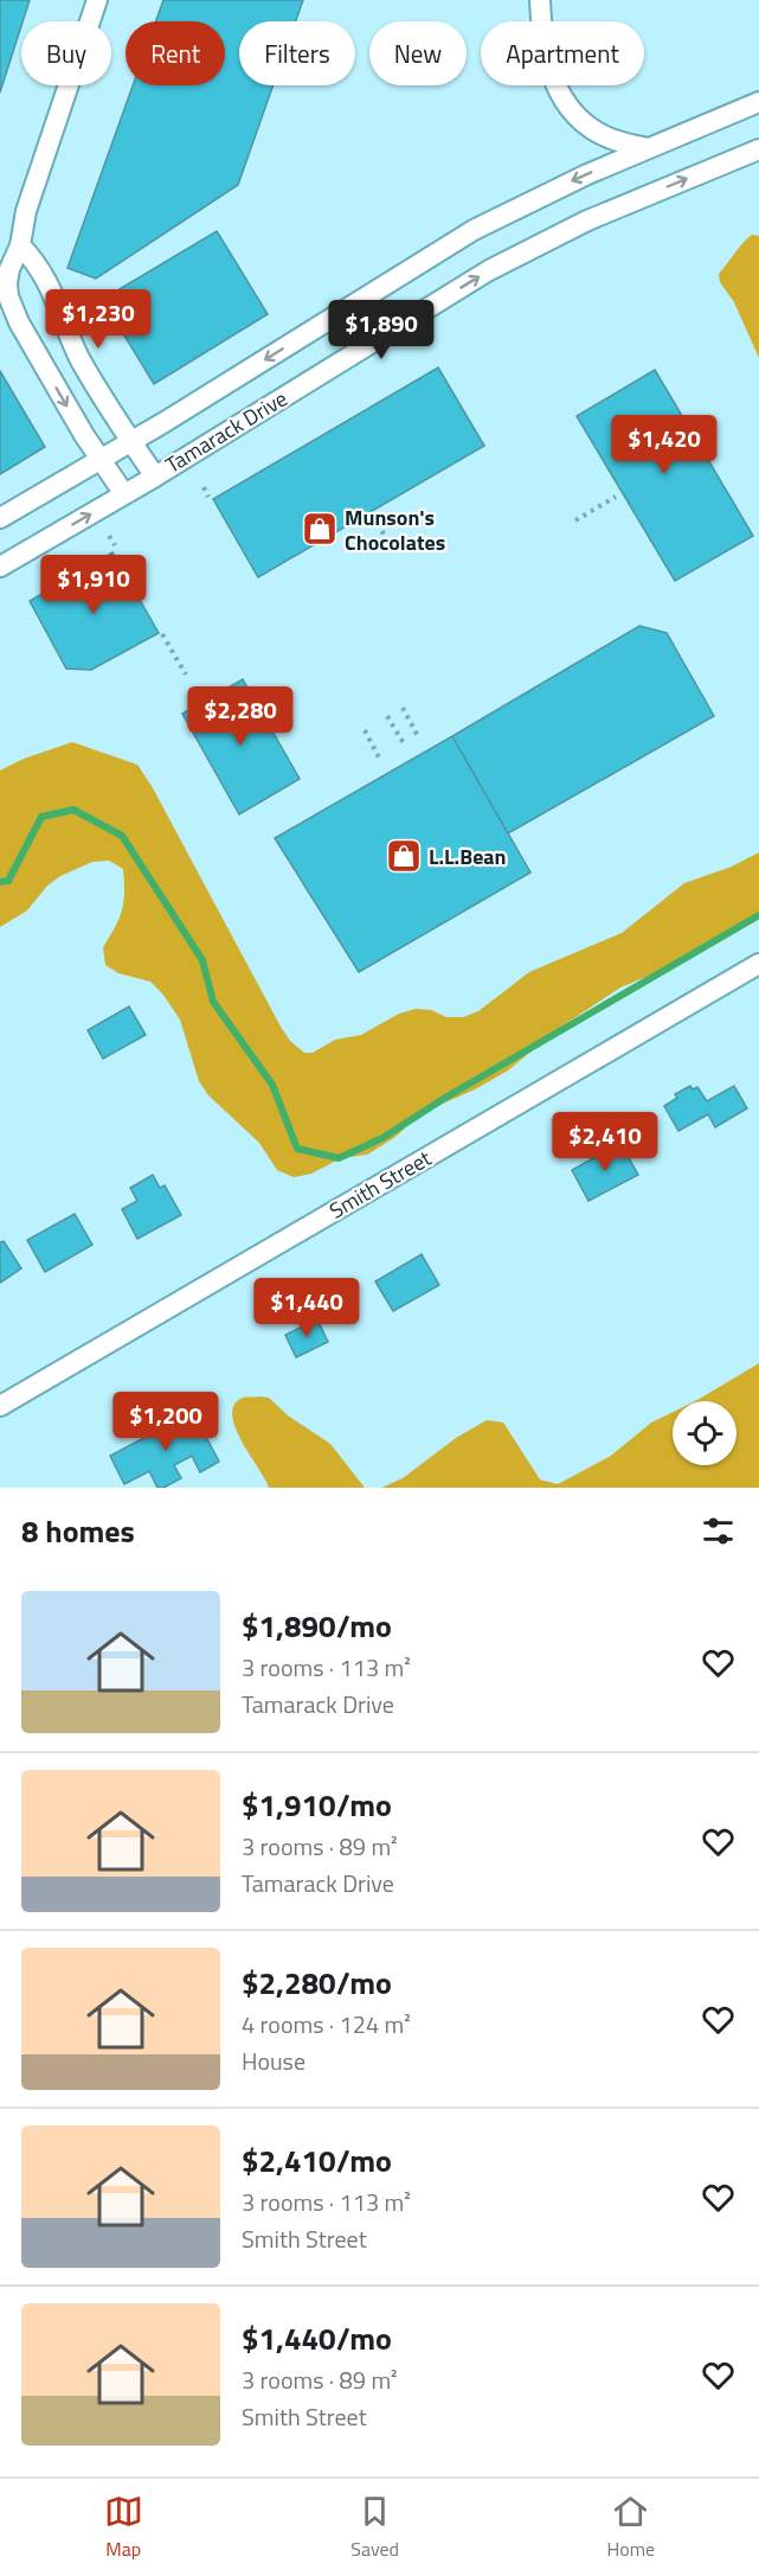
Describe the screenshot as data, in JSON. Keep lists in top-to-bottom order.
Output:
{
  "streets": {
    "street": ["Tamarack Drive", "Smith Street"]
  },
  "places": {
    "shop": ["Munson's Chocolates", "L.L.Bean"]
  },
  "page": {
    "chip": [
      "Buy",
      "Rent",
      "Filters",
      "New",
      "Apartment"
    ],
    "price": [
      "$1,230",
      "$1,890",
      "$1,420",
      "$1,910",
      "$2,280",
      "$2,410",
      "$1,440",
      "$1,200"
    ],
    "heading": "8 homes",
    "list": [
      {
        "name": "$1,890/mo",
        "note": "3 rooms · 113 m² · Tamarack Drive"
      },
      {
        "name": "$1,910/mo",
        "note": "3 rooms · 89 m² · Tamarack Drive"
      },
      {
        "name": "$2,280/mo",
        "note": "4 rooms · 124 m² · House"
      },
      {
        "name": "$2,410/mo",
        "note": "3 rooms · 113 m² · Smith Street"
      },
      {
        "name": "$1,440/mo",
        "note": "3 rooms · 89 m² · Smith Street"
      }
    ],
    "tabs": ["Map", "Saved", "Home"]
  }
}
